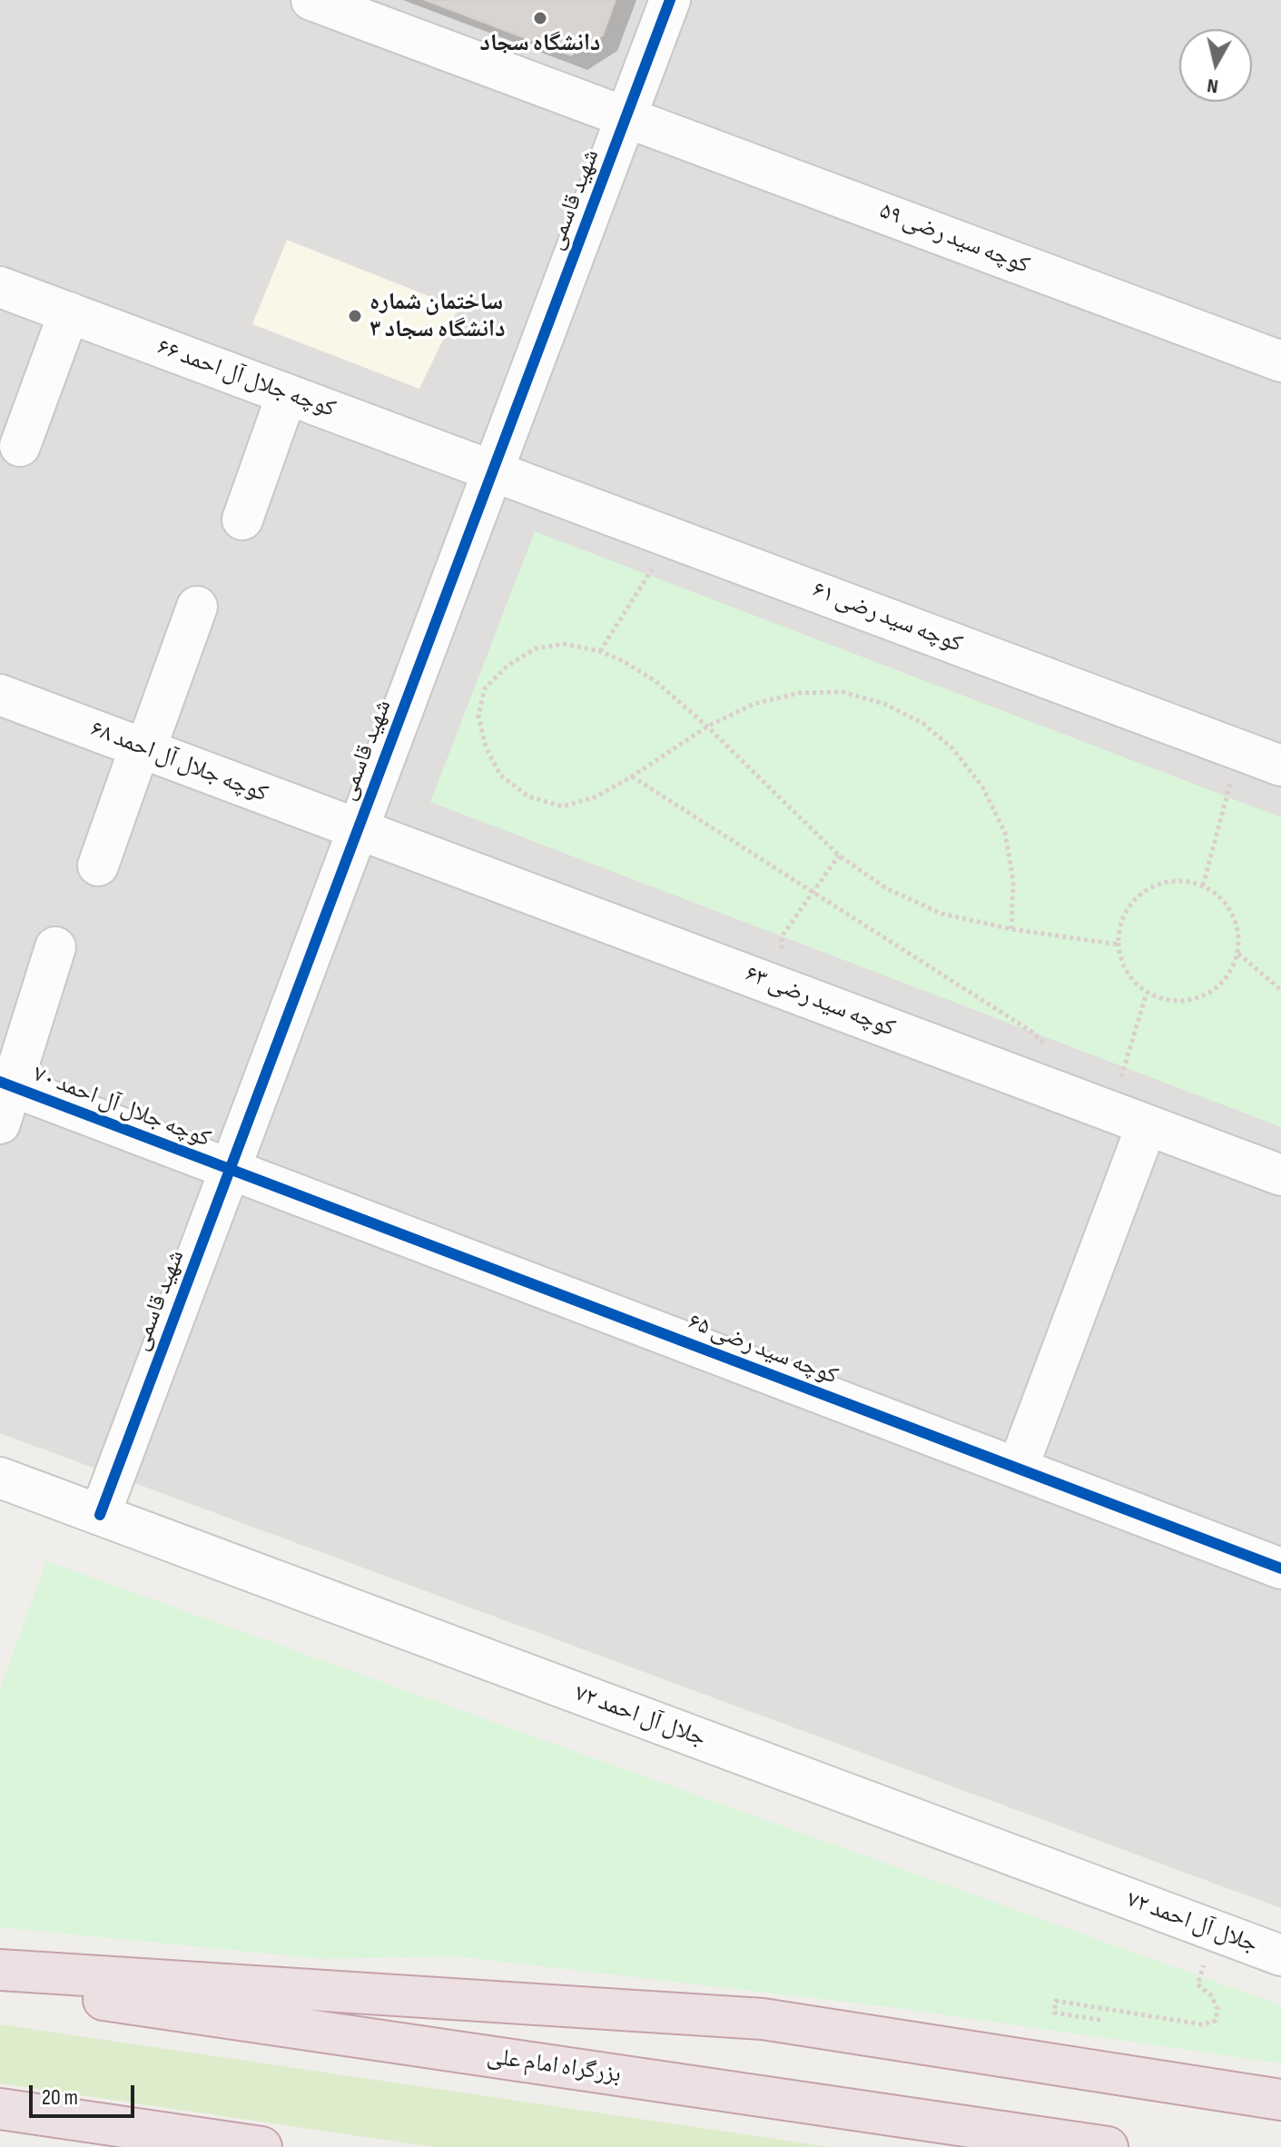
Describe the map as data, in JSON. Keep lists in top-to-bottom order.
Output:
{
  "streets": {
    "highway": ["بزرگراه امام علی"],
    "street": [
      "شهید قاسمی",
      "کوچه سید رضی ۵۹",
      "کوچه جلال آل احمد ۶۶",
      "کوچه سید رضی ۶۱",
      "کوچه جلال آل احمد ۶۸",
      "کوچه سید رضی ۶۳",
      "کوچه جلال آل احمد ۷۰",
      "کوچه سید رضی ۶۵",
      "جلال آل احمد ۷۲"
    ]
  },
  "crossings": [
    ["شهید قاسمی", "کوچه سید رضی ۵۹"],
    ["شهید قاسمی", "کوچه جلال آل احمد ۶۶"],
    ["شهید قاسمی", "کوچه سید رضی ۶۱"],
    ["شهید قاسمی", "کوچه جلال آل احمد ۶۸"],
    ["شهید قاسمی", "کوچه سید رضی ۶۳"],
    ["شهید قاسمی", "کوچه جلال آل احمد ۷۰"],
    ["شهید قاسمی", "کوچه سید رضی ۶۵"],
    ["شهید قاسمی", "جلال آل احمد ۷۲"],
    ["کوچه جلال آل احمد ۶۶", "کوچه سید رضی ۶۱"],
    ["کوچه جلال آل احمد ۶۸", "کوچه سید رضی ۶۳"],
    ["کوچه جلال آل احمد ۷۰", "کوچه سید رضی ۶۵"]
  ],
  "places": ["دانشگاه سجاد", "ساختمان شماره ۳ دانشگاه سجاد"],
  "scale_bar": "20 m",
  "north": "bottom"
}
